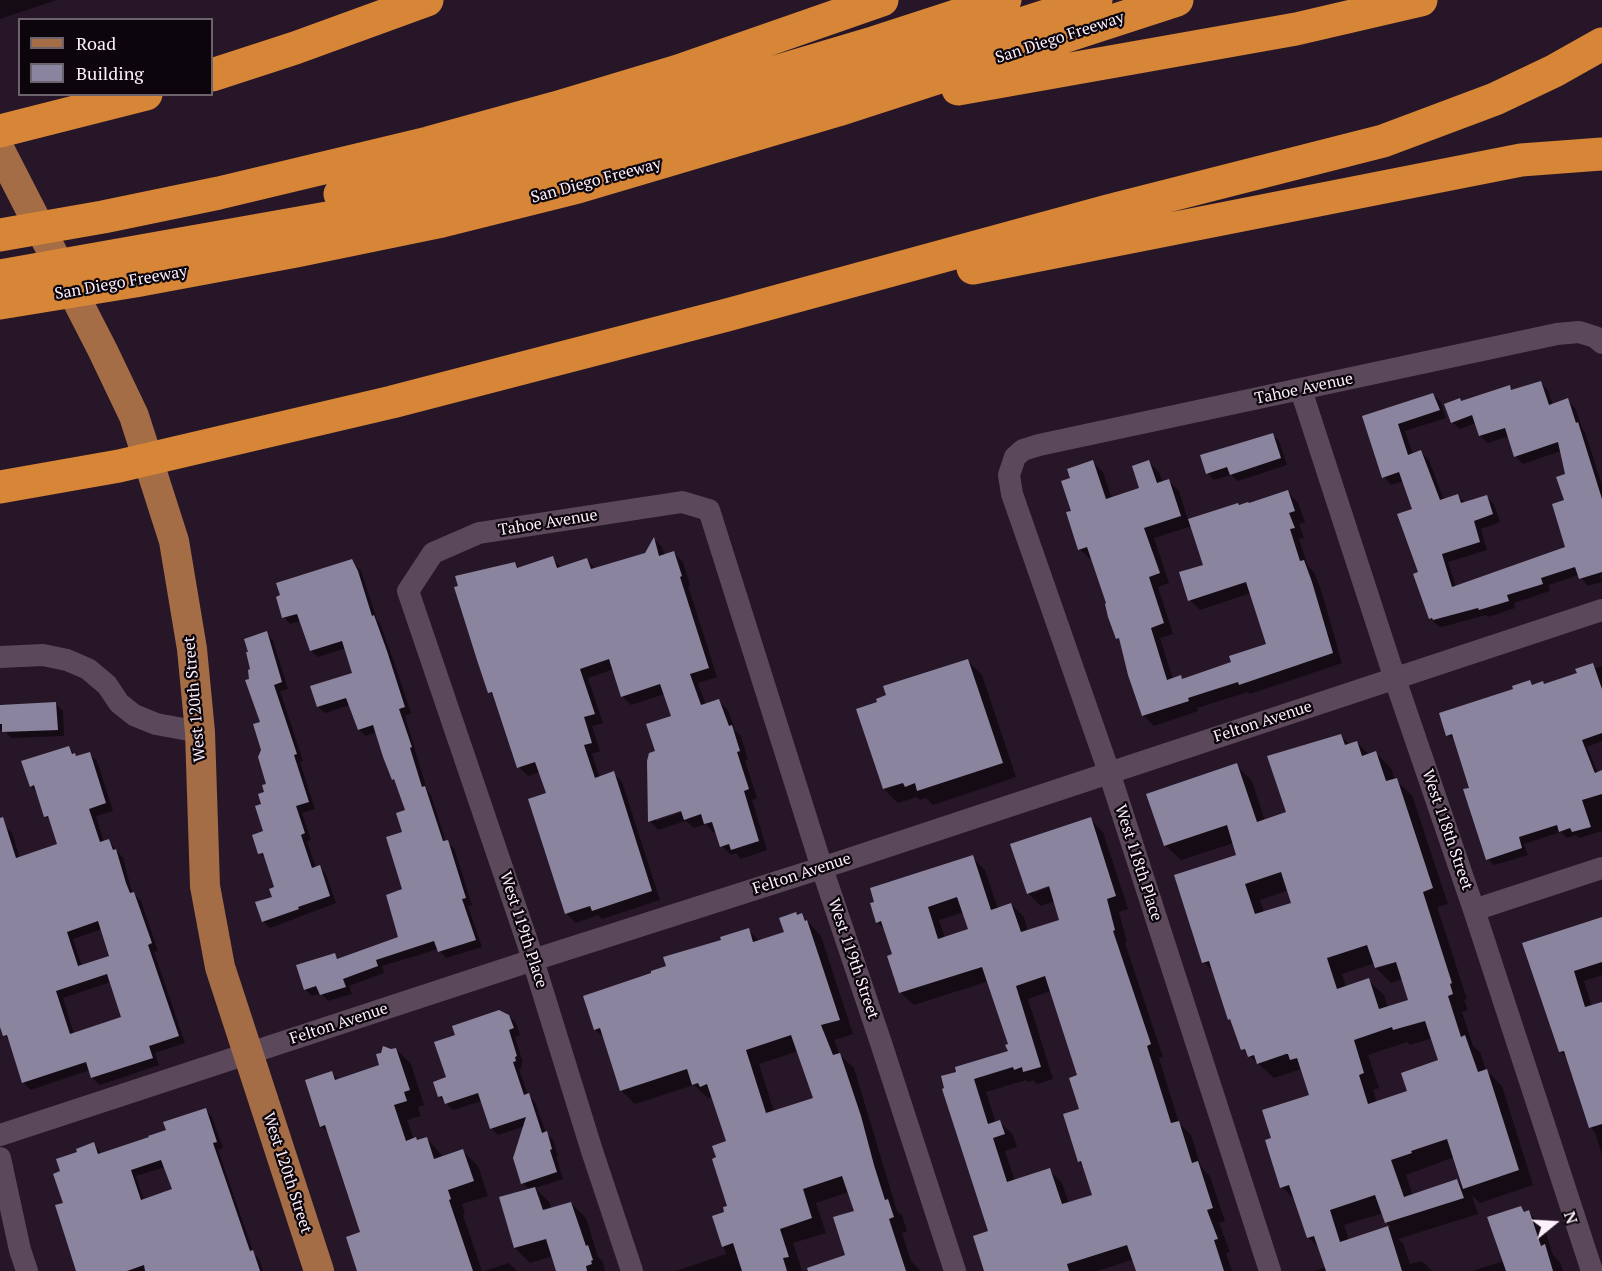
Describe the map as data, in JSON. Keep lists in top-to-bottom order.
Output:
{
  "streets": {
    "highway": ["San Diego Freeway"],
    "main road": ["West 120th Street"],
    "street": [
      "Tahoe Avenue",
      "Felton Avenue",
      "West 118th Street",
      "West 118th Place",
      "West 119th Place",
      "West 119th Street"
    ]
  },
  "crossings": [
    ["Tahoe Avenue", "West 118th Street"],
    ["Tahoe Avenue", "West 118th Place"],
    ["Tahoe Avenue", "West 119th Place"],
    ["Tahoe Avenue", "West 119th Street"],
    ["West 120th Street", "Felton Avenue"],
    ["Felton Avenue", "West 118th Street"],
    ["Felton Avenue", "West 118th Place"],
    ["Felton Avenue", "West 119th Place"],
    ["Felton Avenue", "West 119th Street"]
  ],
  "legend": ["Road", "Building"],
  "north": "right"
}
